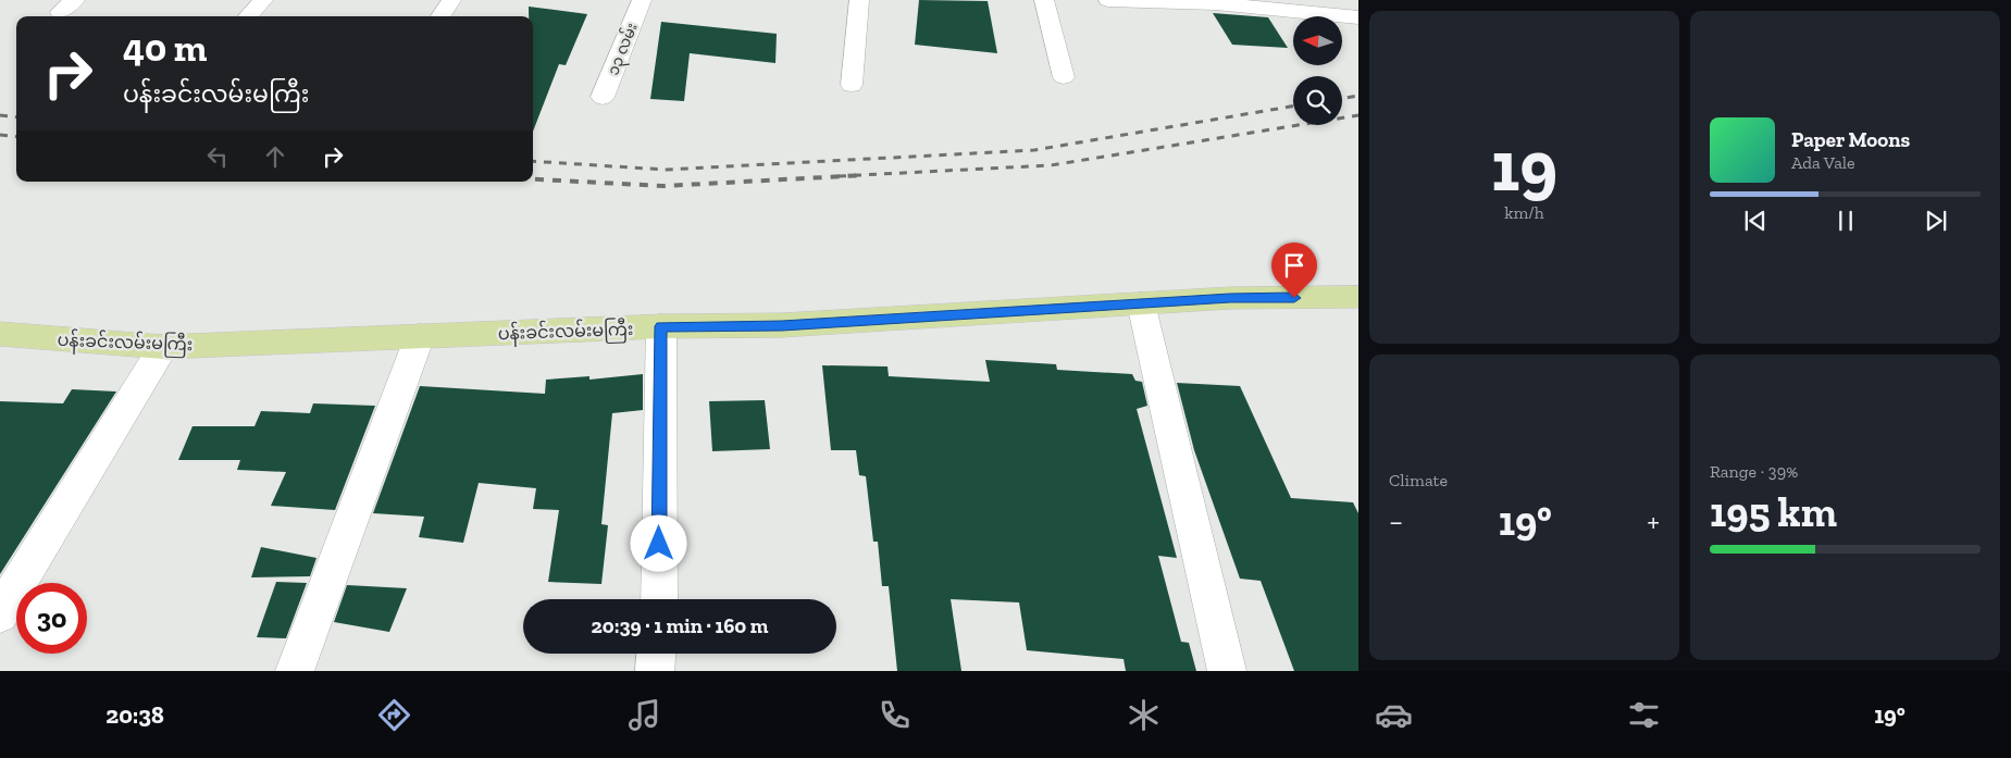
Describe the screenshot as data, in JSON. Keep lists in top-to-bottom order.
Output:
{
  "streets": {
    "main road": ["ပန်းခင်းလမ်းမကြီး"],
    "street": ["၁၃ လမ်း"]
  },
  "north": "left",
  "page": {
    "tile": [
      ["19", "km/h"],
      "Climate",
      ["Range · 39%", "195 km"]
    ],
    "turn": ["40 m", "ပန်းခင်းလမ်းမကြီး"],
    "song": ["Paper Moons", "Ada Vale"],
    "heat": ["−", "19°", "+"],
    "limit": "30",
    "trip": "20:39 · 1 min · 160 m",
    "tabs": ["20:38", "19°"]
  }
}
